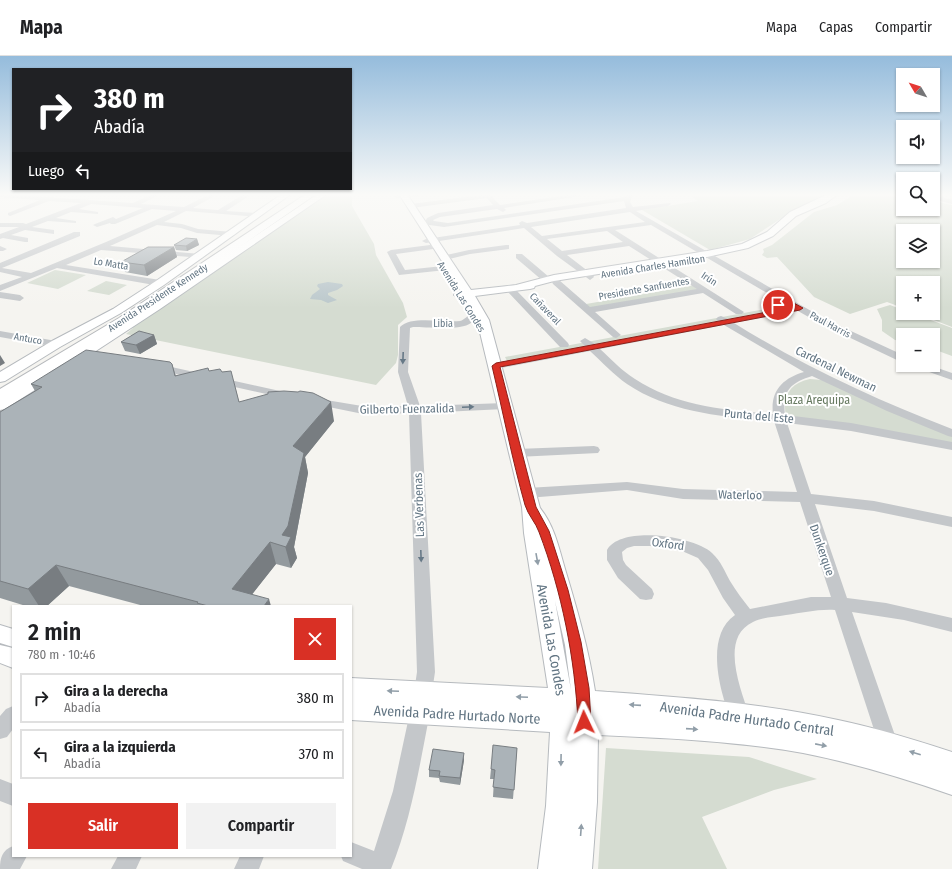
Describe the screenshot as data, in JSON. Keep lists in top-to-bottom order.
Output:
{
  "streets": {
    "highway": ["Avenida Presidente Kennedy"],
    "main road": [
      "Avenida Charles Hamilton",
      "Avenida Las Condes",
      "Avenida Padre Hurtado Norte",
      "Avenida Padre Hurtado Central"
    ],
    "street": [
      "Lo Matta",
      "Irún",
      "Presidente Sanfuentes",
      "Cañaveral",
      "Libia",
      "Paul Harris",
      "Antuco",
      "Cardenal Newman",
      "Gilberto Fuenzalida",
      "Punta del Este",
      "Waterloo",
      "Las Verbenas",
      "Oxford",
      "Dunkerque"
    ]
  },
  "crossings": [
    ["Avenida Charles Hamilton", "Irún"],
    ["Avenida Charles Hamilton", "Avenida Las Condes"],
    ["Avenida Charles Hamilton", "Cañaveral"],
    ["Avenida Charles Hamilton", "Paul Harris"],
    ["Irún", "Presidente Sanfuentes"],
    ["Avenida Las Condes", "Libia"],
    ["Avenida Las Condes", "Gilberto Fuenzalida"],
    ["Avenida Las Condes", "Waterloo"],
    ["Avenida Las Condes", "Avenida Padre Hurtado Norte"],
    ["Avenida Las Condes", "Avenida Padre Hurtado Central"],
    ["Avenida Presidente Kennedy", "Antuco"],
    ["Libia", "Las Verbenas"],
    ["Cardenal Newman", "Dunkerque"],
    ["Gilberto Fuenzalida", "Las Verbenas"],
    ["Punta del Este", "Dunkerque"],
    ["Waterloo", "Dunkerque"],
    ["Las Verbenas", "Avenida Padre Hurtado Norte"],
    ["Dunkerque", "Avenida Padre Hurtado Central"],
    ["Avenida Padre Hurtado Norte", "Avenida Padre Hurtado Central"]
  ],
  "one_way": ["Las Verbenas"],
  "parks": ["Plaza Arequipa"],
  "north": "top left",
  "page": {
    "header": "Mapa",
    "nav": ["Mapa", "Capas", "Compartir"],
    "map_buttons": ["+", "−"],
    "turn": ["380 m", "Abadía"],
    "then": "Luego",
    "heading": ["2 min", "780 m · 10:46"],
    "list": [
      {
        "name": "Gira a la derecha",
        "note": "Abadía",
        "value": "380 m"
      },
      {
        "name": "Gira a la izquierda",
        "note": "Abadía",
        "value": "370 m"
      }
    ],
    "buttons": ["Salir", "Compartir"]
  }
}
